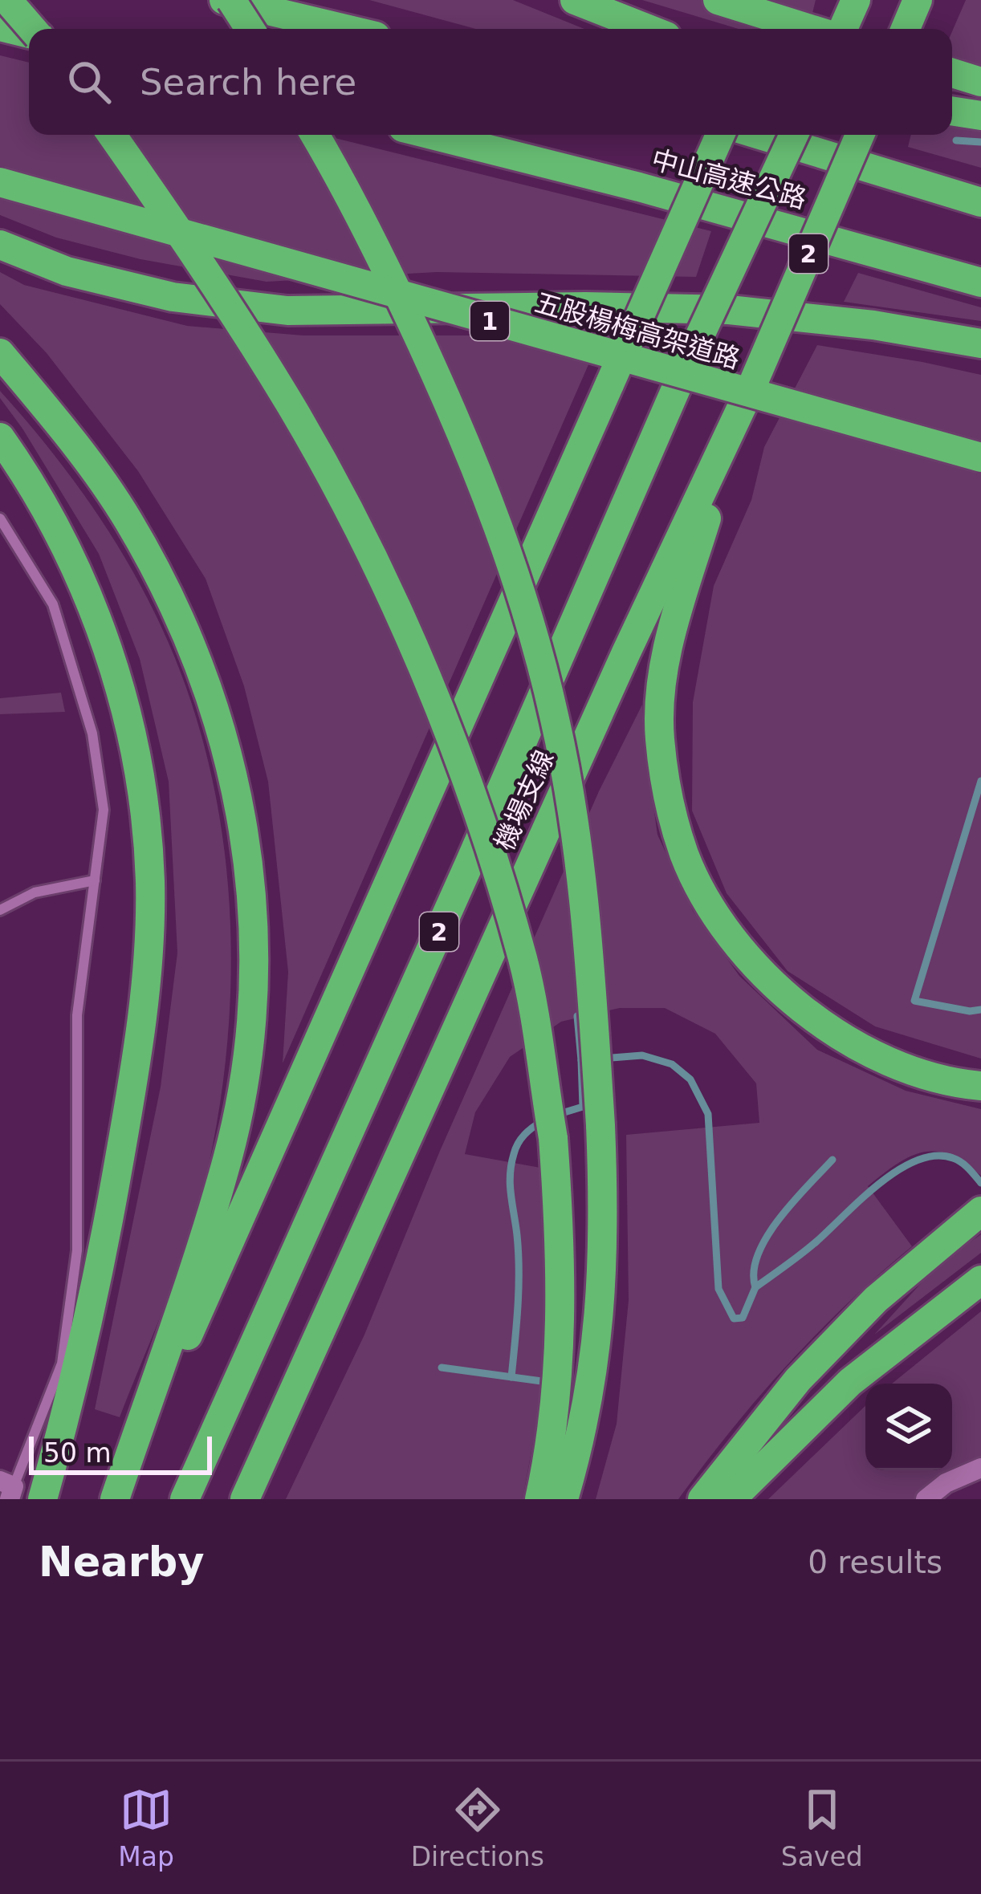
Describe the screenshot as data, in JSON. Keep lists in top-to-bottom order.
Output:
{
  "streets": {
    "highway": [
      "中山高速公路",
      "2",
      "1",
      "五股楊梅高架道路",
      "機場支線"
    ]
  },
  "scale_bar": "50 m",
  "page": {
    "search": "Search here",
    "scale": "50 m",
    "heading": ["Nearby", "0 results"],
    "nav": ["Map", "Directions", "Saved"]
  }
}
